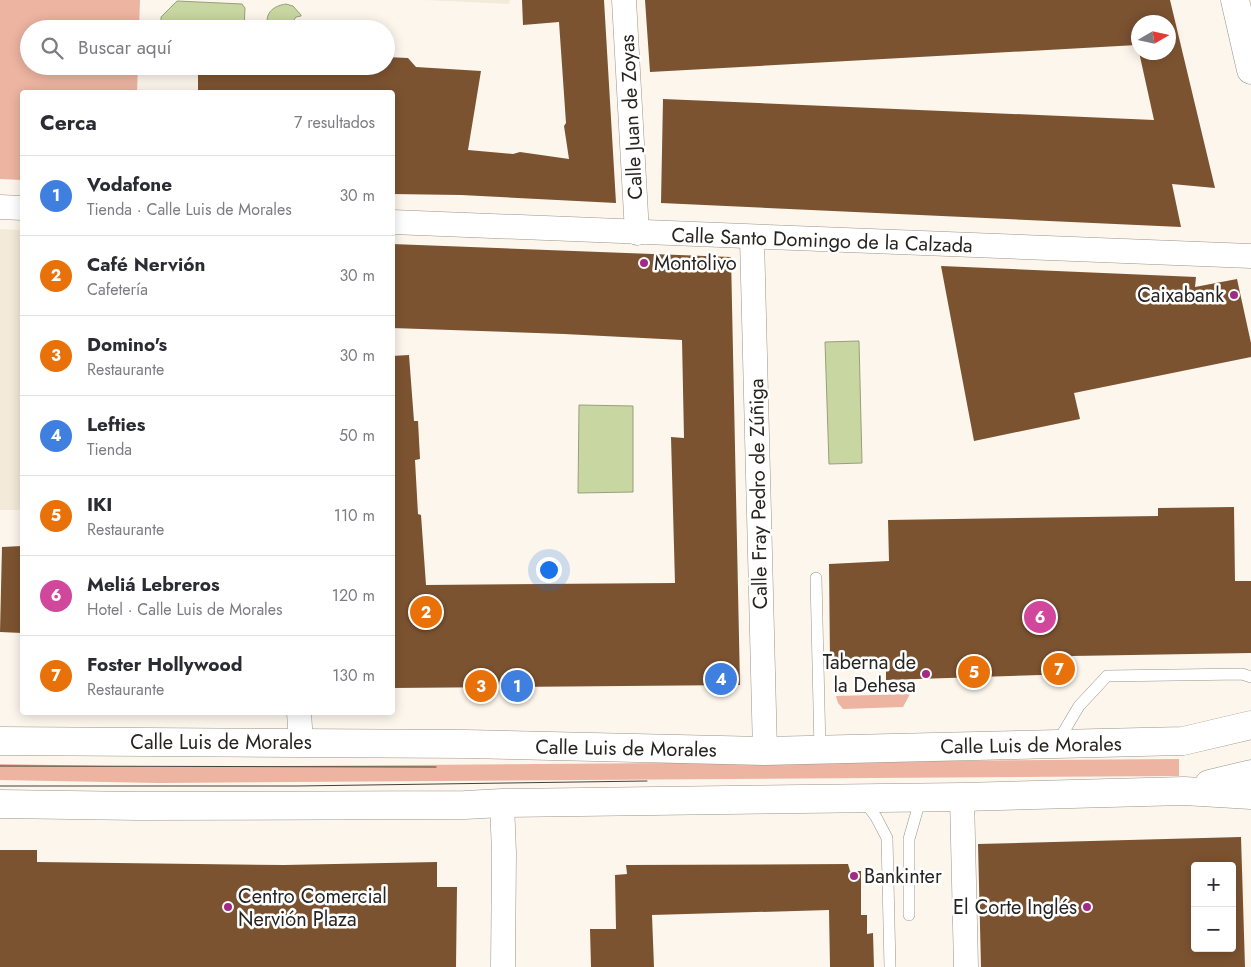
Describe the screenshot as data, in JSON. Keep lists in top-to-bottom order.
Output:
{
  "streets": {
    "main road": ["Calle Luis de Morales"],
    "street": ["Calle Juan de Zoyas", "Calle Santo Domingo de la Calzada", "Calle Fray Pedro de Zúñiga"]
  },
  "crossings": [
    ["Calle Juan de Zoyas", "Calle Santo Domingo de la Calzada"],
    ["Calle Santo Domingo de la Calzada", "Calle Fray Pedro de Zúñiga"],
    ["Calle Fray Pedro de Zúñiga", "Calle Luis de Morales"]
  ],
  "places": [
    "Montolivo",
    "Caixabank",
    "Taberna de la Dehesa",
    "Bankinter",
    "Centro Comercial Nervión Plaza",
    "El Corte Inglés"
  ],
  "north": "right",
  "page": {
    "search": "Buscar aquí",
    "heading": ["Cerca", "7 resultados"],
    "list": [
      {
        "mark": "1",
        "name": "Vodafone",
        "note": "Tienda · Calle Luis de Morales",
        "value": "30 m"
      },
      {
        "mark": "2",
        "name": "Café Nervión",
        "note": "Cafetería",
        "value": "30 m"
      },
      {
        "mark": "3",
        "name": "Domino's",
        "note": "Restaurante",
        "value": "30 m"
      },
      {
        "mark": "4",
        "name": "Lefties",
        "note": "Tienda",
        "value": "50 m"
      },
      {
        "mark": "5",
        "name": "IKI",
        "note": "Restaurante",
        "value": "110 m"
      },
      {
        "mark": "6",
        "name": "Meliá Lebreros",
        "note": "Hotel · Calle Luis de Morales",
        "value": "120 m"
      },
      {
        "mark": "7",
        "name": "Foster Hollywood",
        "note": "Restaurante",
        "value": "130 m"
      }
    ],
    "pins": [
      "2",
      "6",
      "7",
      "5",
      "4",
      "1",
      "3"
    ],
    "map_buttons": ["+", "−"]
  }
}
